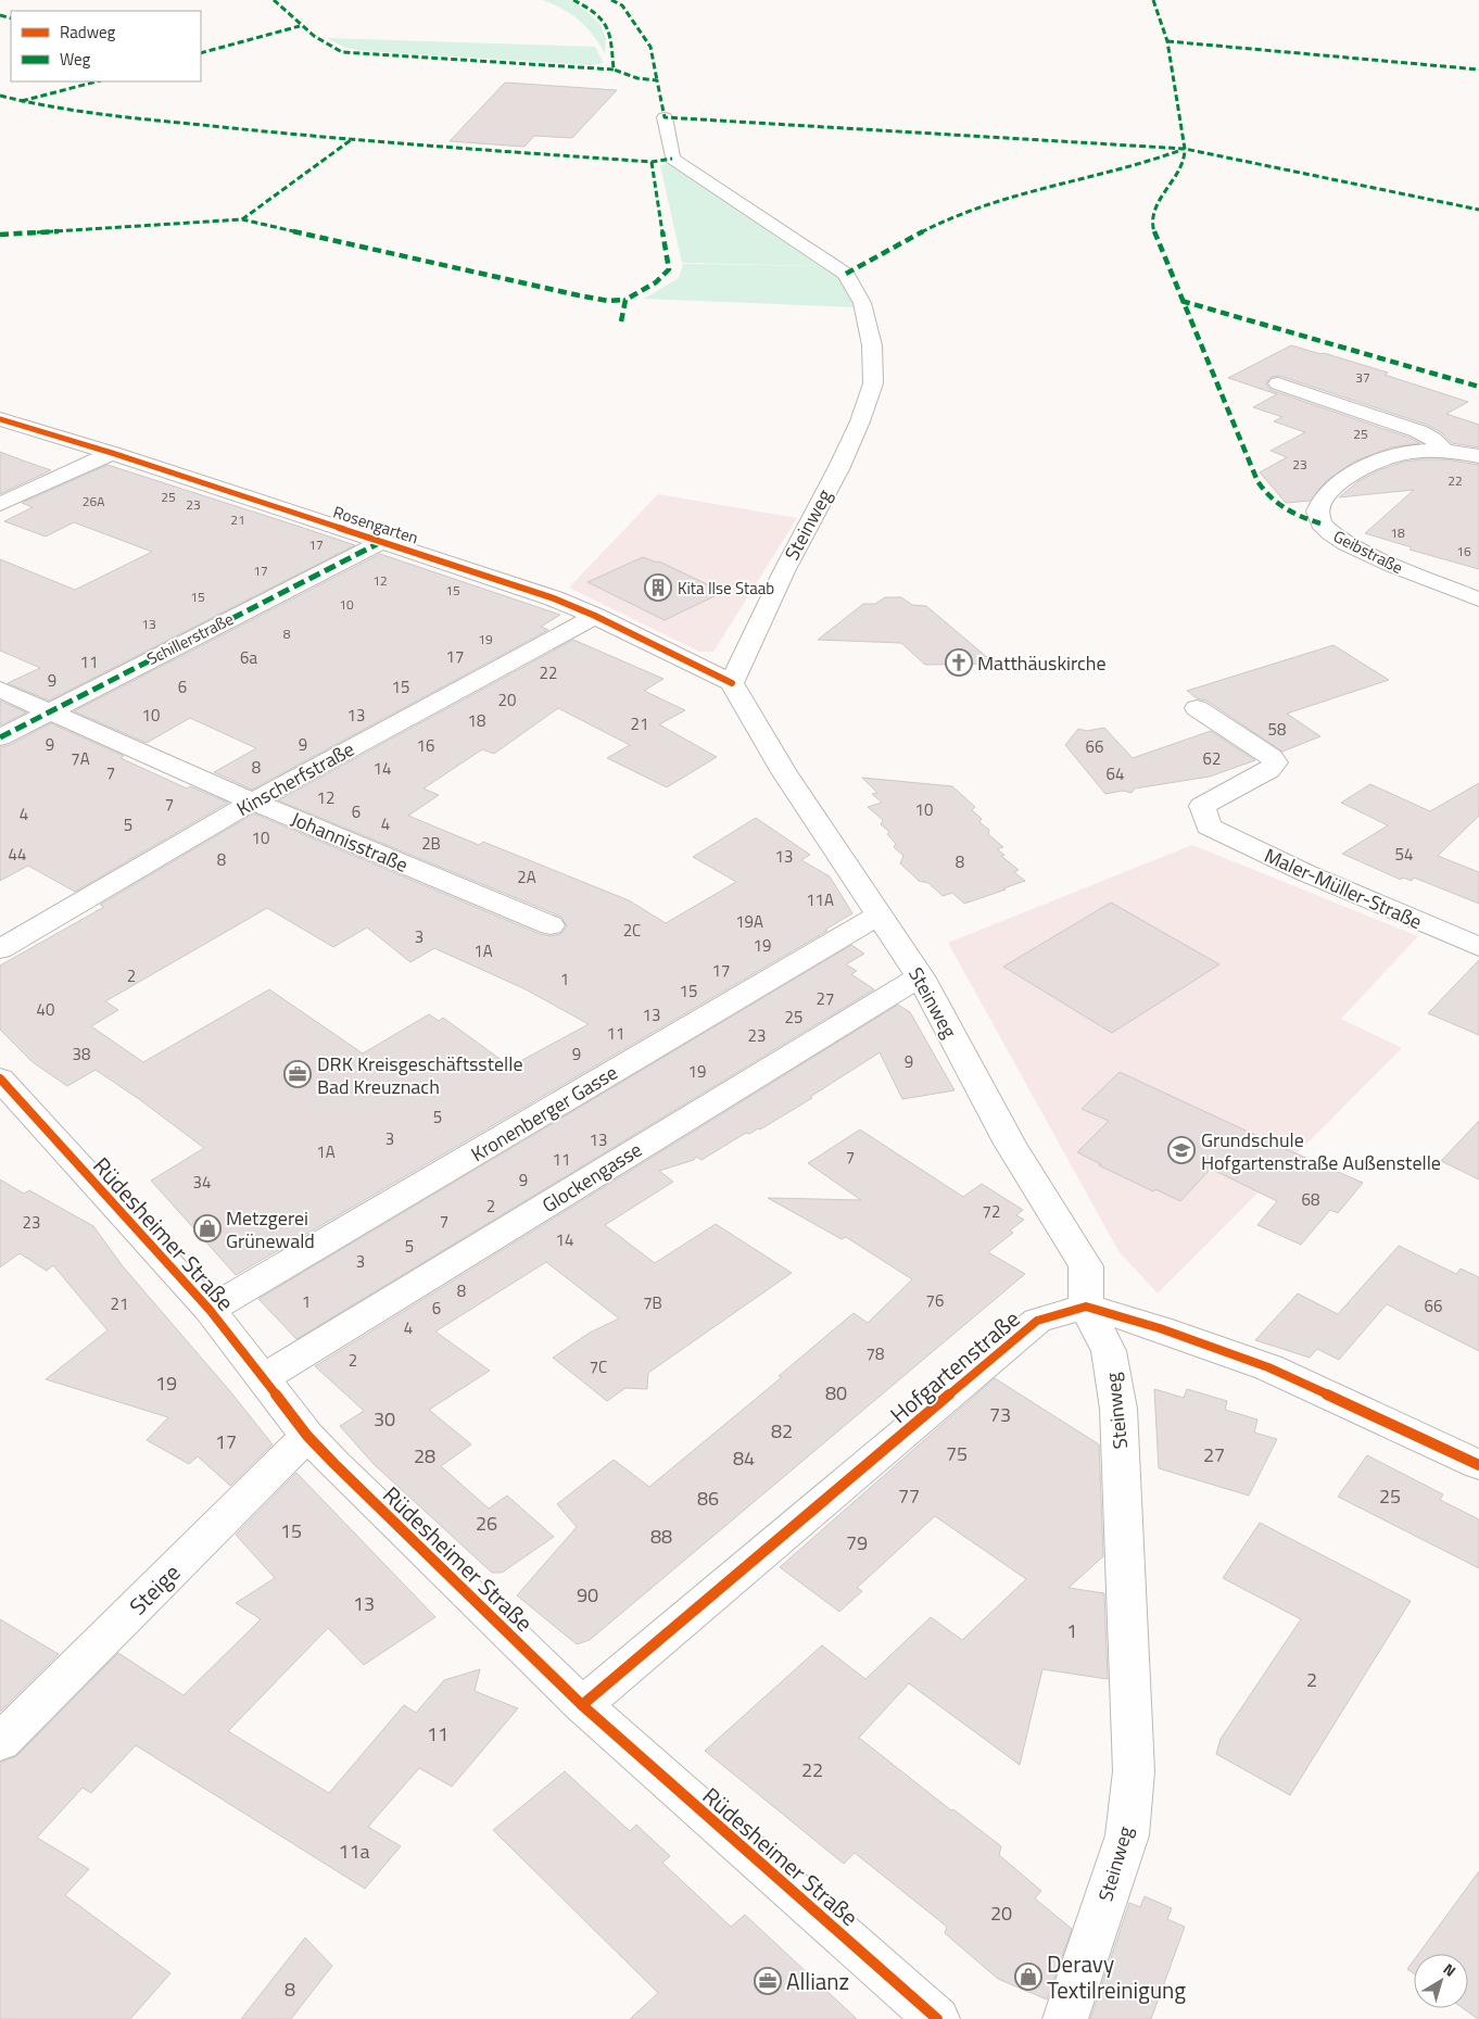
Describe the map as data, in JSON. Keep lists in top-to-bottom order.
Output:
{
  "streets": {
    "street": [
      "Rosengarten",
      "Steinweg",
      "Geibstraße",
      "Schillerstraße",
      "Kinscherfstraße",
      "Johannisstraße",
      "Maler-Müller-Straße",
      "Kronenberger Gasse",
      "Glockengasse",
      "Rüdesheimer Straße",
      "Hofgartenstraße",
      "Steige"
    ]
  },
  "crossings": [
    ["Rosengarten", "Steinweg"],
    ["Rosengarten", "Schillerstraße"],
    ["Rosengarten", "Kinscherfstraße"],
    ["Steinweg", "Kronenberger Gasse"],
    ["Steinweg", "Glockengasse"],
    ["Steinweg", "Hofgartenstraße"],
    ["Schillerstraße", "Johannisstraße"],
    ["Kinscherfstraße", "Johannisstraße"],
    ["Kronenberger Gasse", "Rüdesheimer Straße"],
    ["Glockengasse", "Rüdesheimer Straße"],
    ["Rüdesheimer Straße", "Hofgartenstraße"],
    ["Rüdesheimer Straße", "Steige"]
  ],
  "places": {
    "building": ["Kita Ilse Staab"],
    "church": ["Matthäuskirche"],
    "office": ["DRK Kreisgeschäftsstelle Bad Kreuznach", "Allianz"],
    "school or university": ["Grundschule Hofgartenstraße Außenstelle"],
    "shop": ["Metzgerei Grünewald", "Deravy Textilreinigung"]
  },
  "house_numbers": [
    "37",
    "25",
    "23",
    "22",
    "25",
    "26A",
    "23",
    "21",
    "18",
    "17",
    "16",
    "17",
    "12",
    "15",
    "15",
    "10",
    "13",
    "8",
    "19",
    "17",
    "6a",
    "11",
    "22",
    "9",
    "6",
    "15",
    "20",
    "10",
    "13",
    "18",
    "21",
    "58",
    "9",
    "9",
    "16",
    "66",
    "7A",
    "62",
    "8",
    "14",
    "7",
    "64",
    "12",
    "7",
    "10",
    "6",
    "4",
    "4",
    "5",
    "10",
    "2B",
    "44",
    "54",
    "13",
    "8",
    "8",
    "2A",
    "11A",
    "19A",
    "2C",
    "3",
    "19",
    "1A",
    "17",
    "2",
    "1",
    "15",
    "27",
    "40",
    "13",
    "25",
    "11",
    "23",
    "38",
    "9",
    "9",
    "19",
    "5",
    "3",
    "13",
    "1A",
    "7",
    "11",
    "9",
    "34",
    "68",
    "2",
    "72",
    "7",
    "23",
    "14",
    "5",
    "3",
    "8",
    "76",
    "1",
    "7B",
    "21",
    "66",
    "6",
    "4",
    "78",
    "2",
    "7C",
    "19",
    "80",
    "73",
    "30",
    "82",
    "17",
    "75",
    "27",
    "28",
    "84",
    "77",
    "25",
    "86",
    "26",
    "15",
    "88",
    "79",
    "90",
    "13",
    "1",
    "2",
    "11",
    "22",
    "11a",
    "20",
    "8"
  ],
  "legend": ["Radweg", "Weg"],
  "north": "top right"
}
